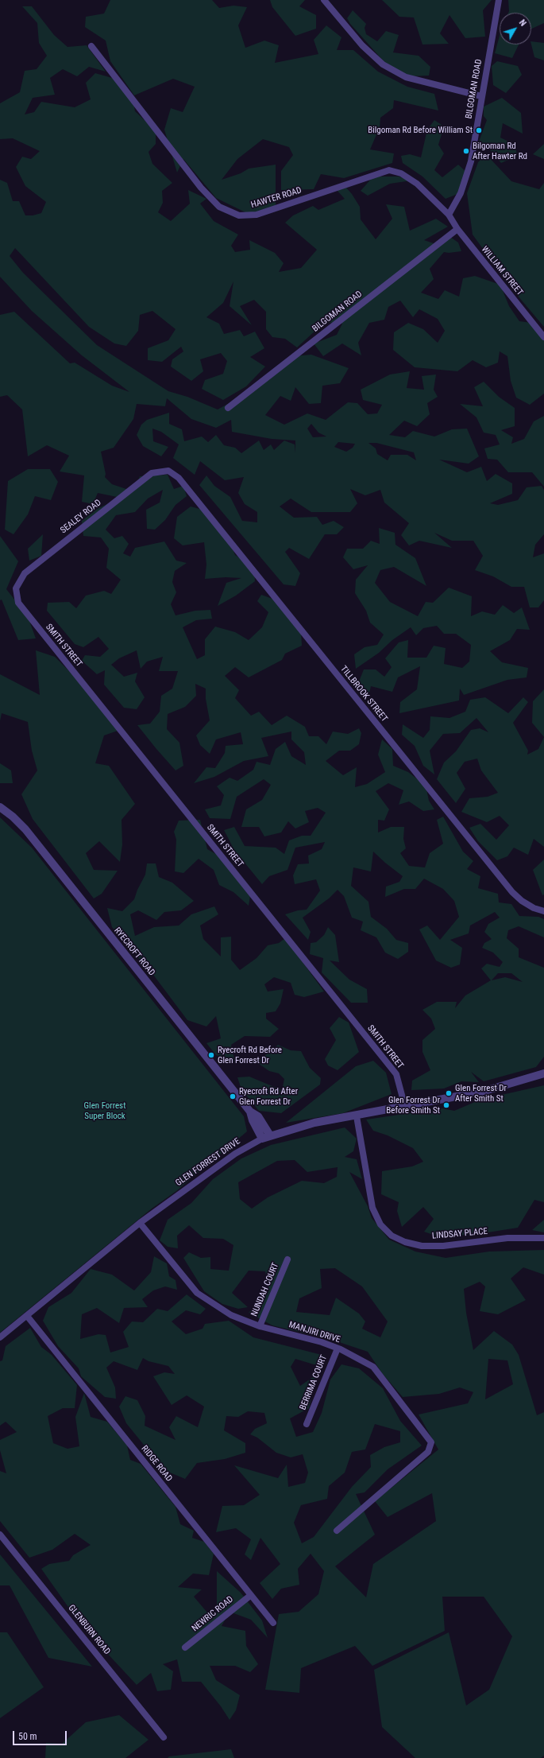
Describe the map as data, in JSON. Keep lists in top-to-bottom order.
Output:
{
  "streets": {
    "street": [
      "BILGOMAN ROAD",
      "HAWTER ROAD",
      "WILLIAM STREET",
      "SEALEY ROAD",
      "SMITH STREET",
      "TILLBROOK STREET",
      "RYECROFT ROAD",
      "GLEN FORREST DRIVE",
      "LINDSAY PLACE",
      "NUNDAH COURT",
      "MANJIRI DRIVE",
      "BERRIMA COURT",
      "RIDGE ROAD",
      "NEWRIC ROAD",
      "GLENBURN ROAD"
    ]
  },
  "crossings": [
    ["BILGOMAN ROAD", "HAWTER ROAD"],
    ["BILGOMAN ROAD", "WILLIAM STREET"],
    ["HAWTER ROAD", "WILLIAM STREET"],
    ["SEALEY ROAD", "SMITH STREET"],
    ["SEALEY ROAD", "TILLBROOK STREET"],
    ["SMITH STREET", "GLEN FORREST DRIVE"],
    ["RYECROFT ROAD", "GLEN FORREST DRIVE"],
    ["GLEN FORREST DRIVE", "LINDSAY PLACE"],
    ["GLEN FORREST DRIVE", "MANJIRI DRIVE"],
    ["GLEN FORREST DRIVE", "RIDGE ROAD"],
    ["NUNDAH COURT", "MANJIRI DRIVE"],
    ["MANJIRI DRIVE", "BERRIMA COURT"],
    ["RIDGE ROAD", "NEWRIC ROAD"]
  ],
  "parks": ["Glen Forrest Super Block"],
  "places": [
    "Bilgoman Rd Before William St",
    "Bilgoman Rd After Hawter Rd",
    "Ryecroft Rd Before Glen Forrest Dr",
    "Glen Forrest Dr After Smith St",
    "Ryecroft Rd After Glen Forrest Dr",
    "Glen Forrest Dr Before Smith St"
  ],
  "scale_bar": "50 m",
  "north": "top right"
}
